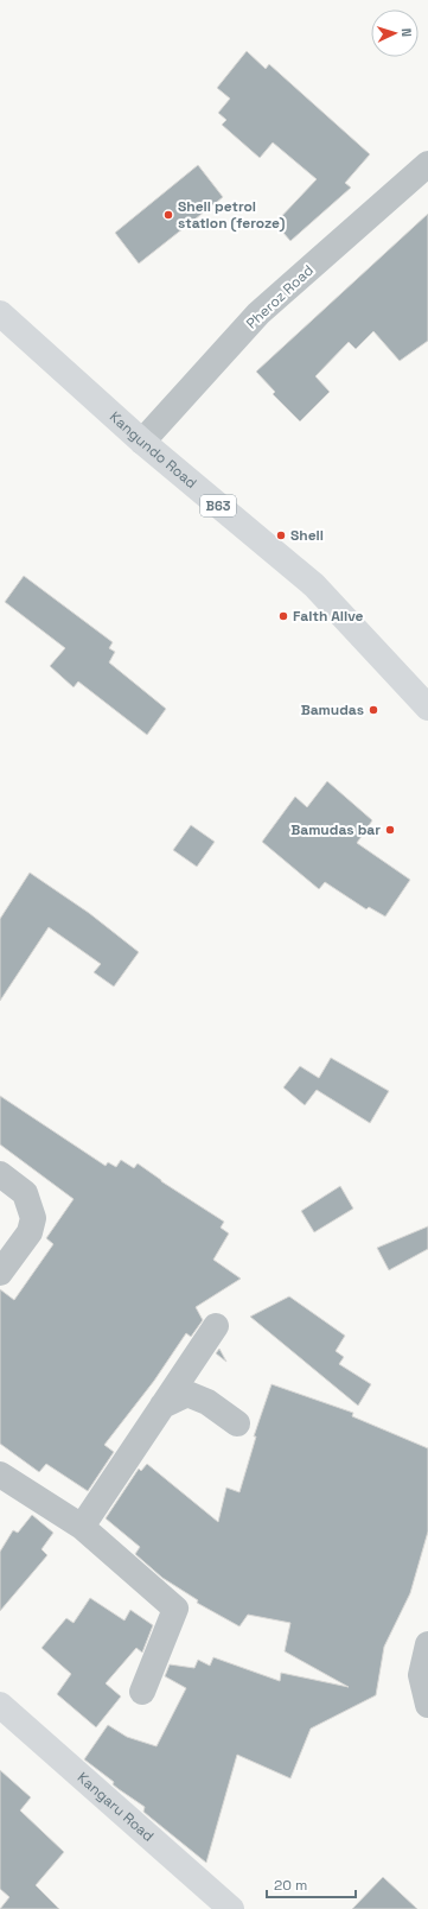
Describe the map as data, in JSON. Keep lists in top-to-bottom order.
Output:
{
  "streets": {
    "main road": ["Kangundo Road", "B63", "Kangaru Road"],
    "street": ["Pheroz Road"]
  },
  "crossings": [
    ["Pheroz Road", "Kangundo Road"]
  ],
  "places": [
    "Shell petrol station (feroze)",
    "Shell",
    "Faith Alive",
    "Bamudas",
    "Bamudas bar"
  ],
  "scale_bar": "20 m",
  "north": "right"
}
